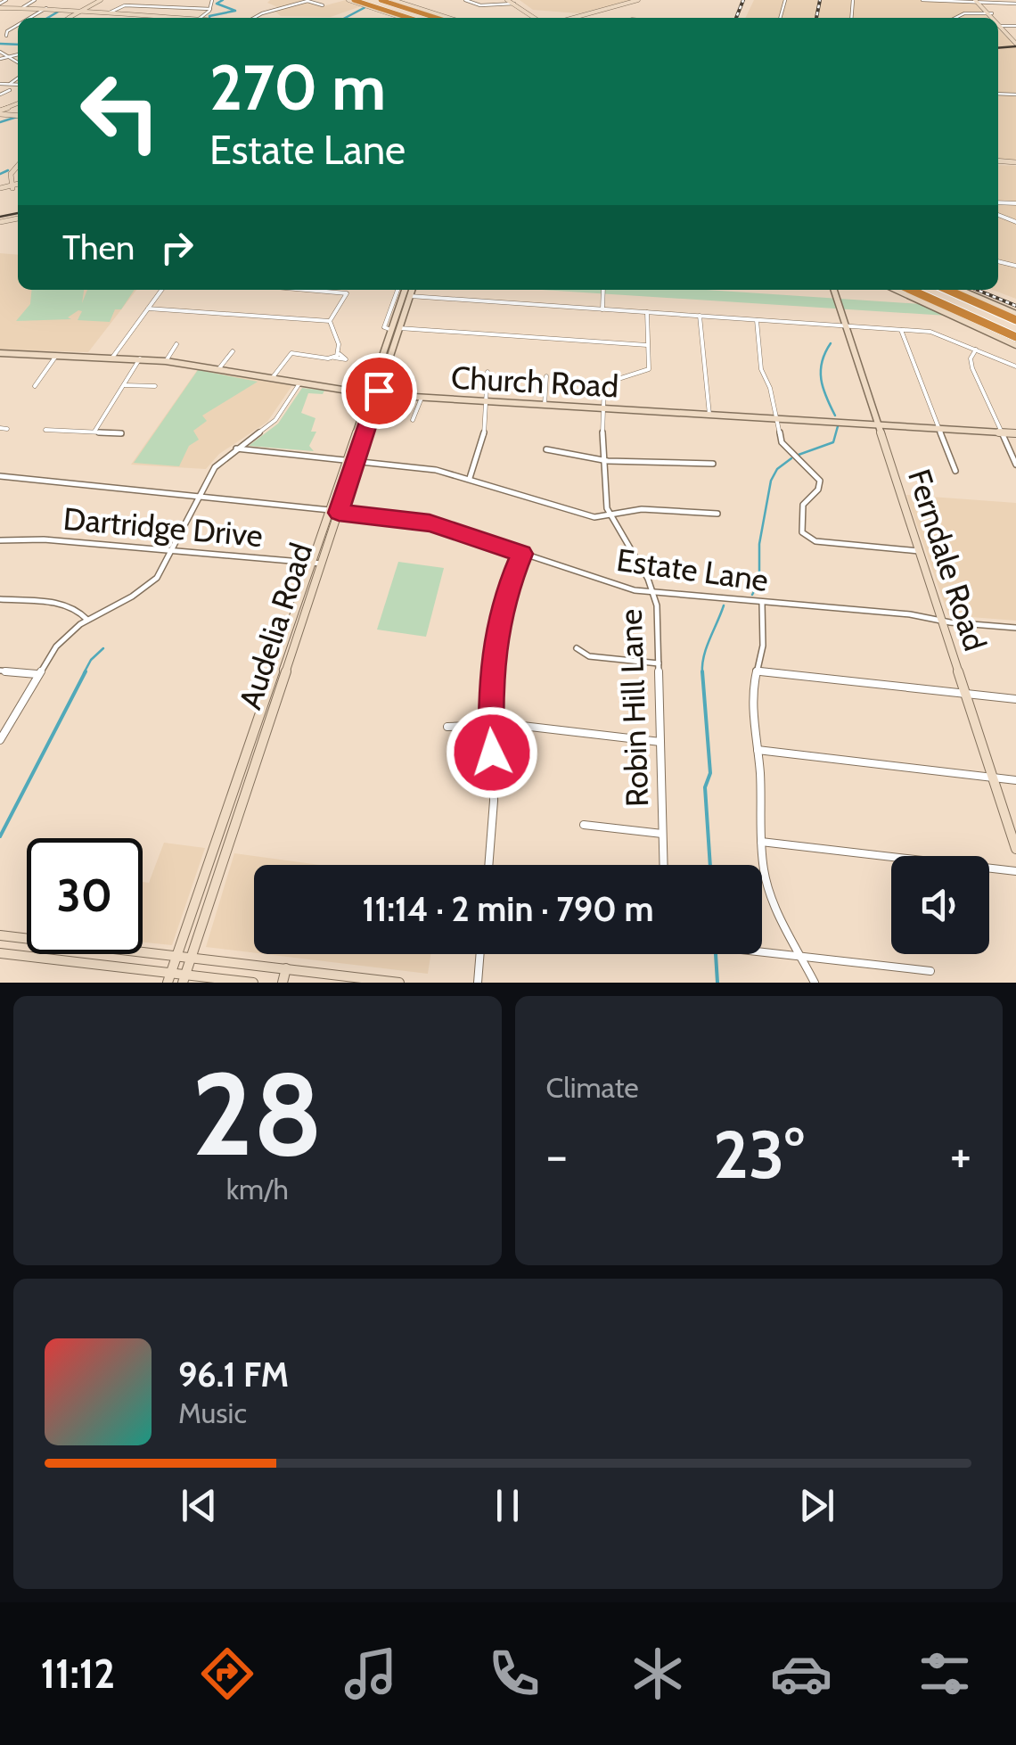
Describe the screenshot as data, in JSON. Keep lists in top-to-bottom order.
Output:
{
  "streets": {
    "street": [
      "Church Road",
      "Dartridge Drive",
      "Ferndale Road",
      "Estate Lane",
      "Audelia Road",
      "Robin Hill Lane"
    ]
  },
  "crossings": [
    ["Church Road", "Ferndale Road"],
    ["Church Road", "Audelia Road"],
    ["Church Road", "Robin Hill Lane"],
    ["Dartridge Drive", "Audelia Road"],
    ["Ferndale Road", "Estate Lane"],
    ["Estate Lane", "Audelia Road"],
    ["Estate Lane", "Robin Hill Lane"]
  ],
  "page": {
    "turn": ["270 m", "Estate Lane"],
    "then": "Then",
    "limit": "30",
    "trip": "11:14 · 2 min · 790 m",
    "tile": [
      ["28", "km/h"],
      "Climate"
    ],
    "heat": ["−", "23°", "+"],
    "song": ["96.1 FM", "Music"],
    "tabs": "11:12"
  }
}
